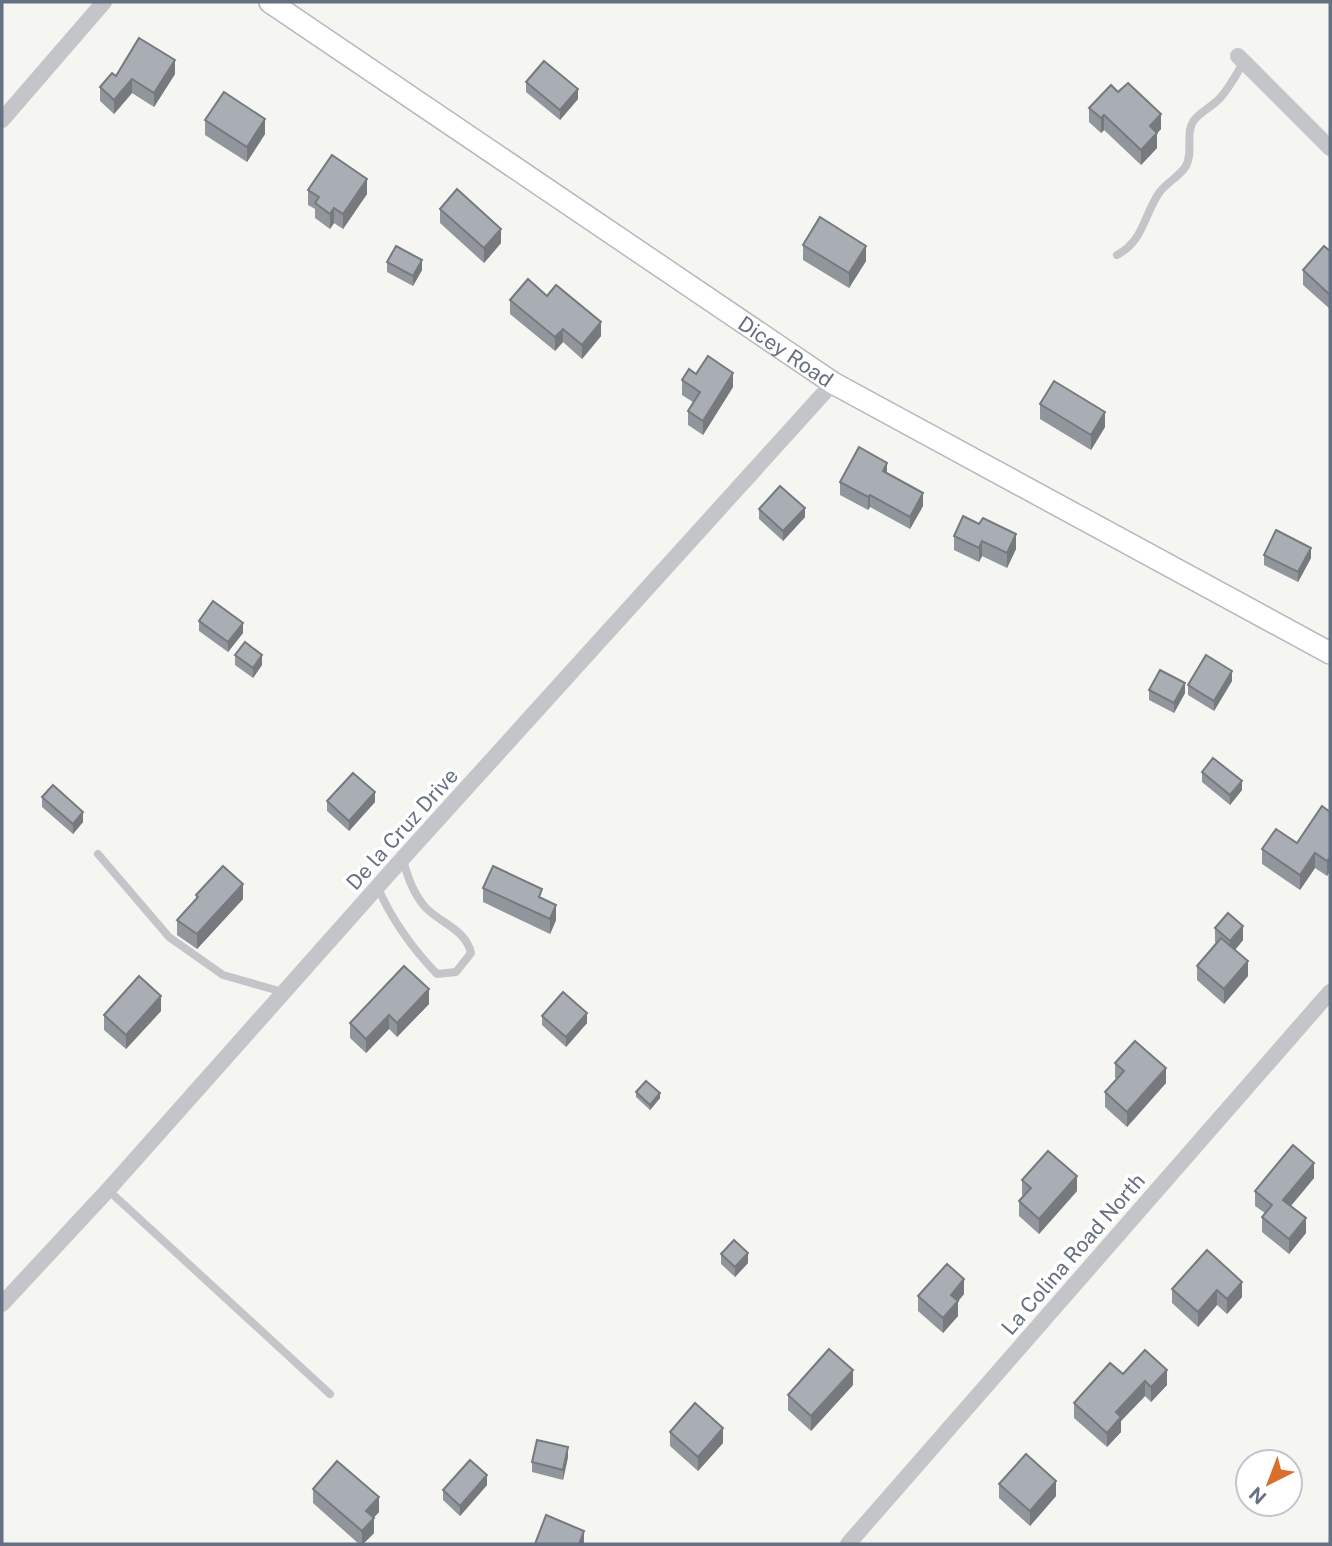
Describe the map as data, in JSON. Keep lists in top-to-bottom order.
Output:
{
  "streets": {
    "street": ["Dicey Road", "De la Cruz Drive", "La Colina Road North"]
  },
  "crossings": [
    ["Dicey Road", "De la Cruz Drive"]
  ],
  "north": "bottom left"
}
